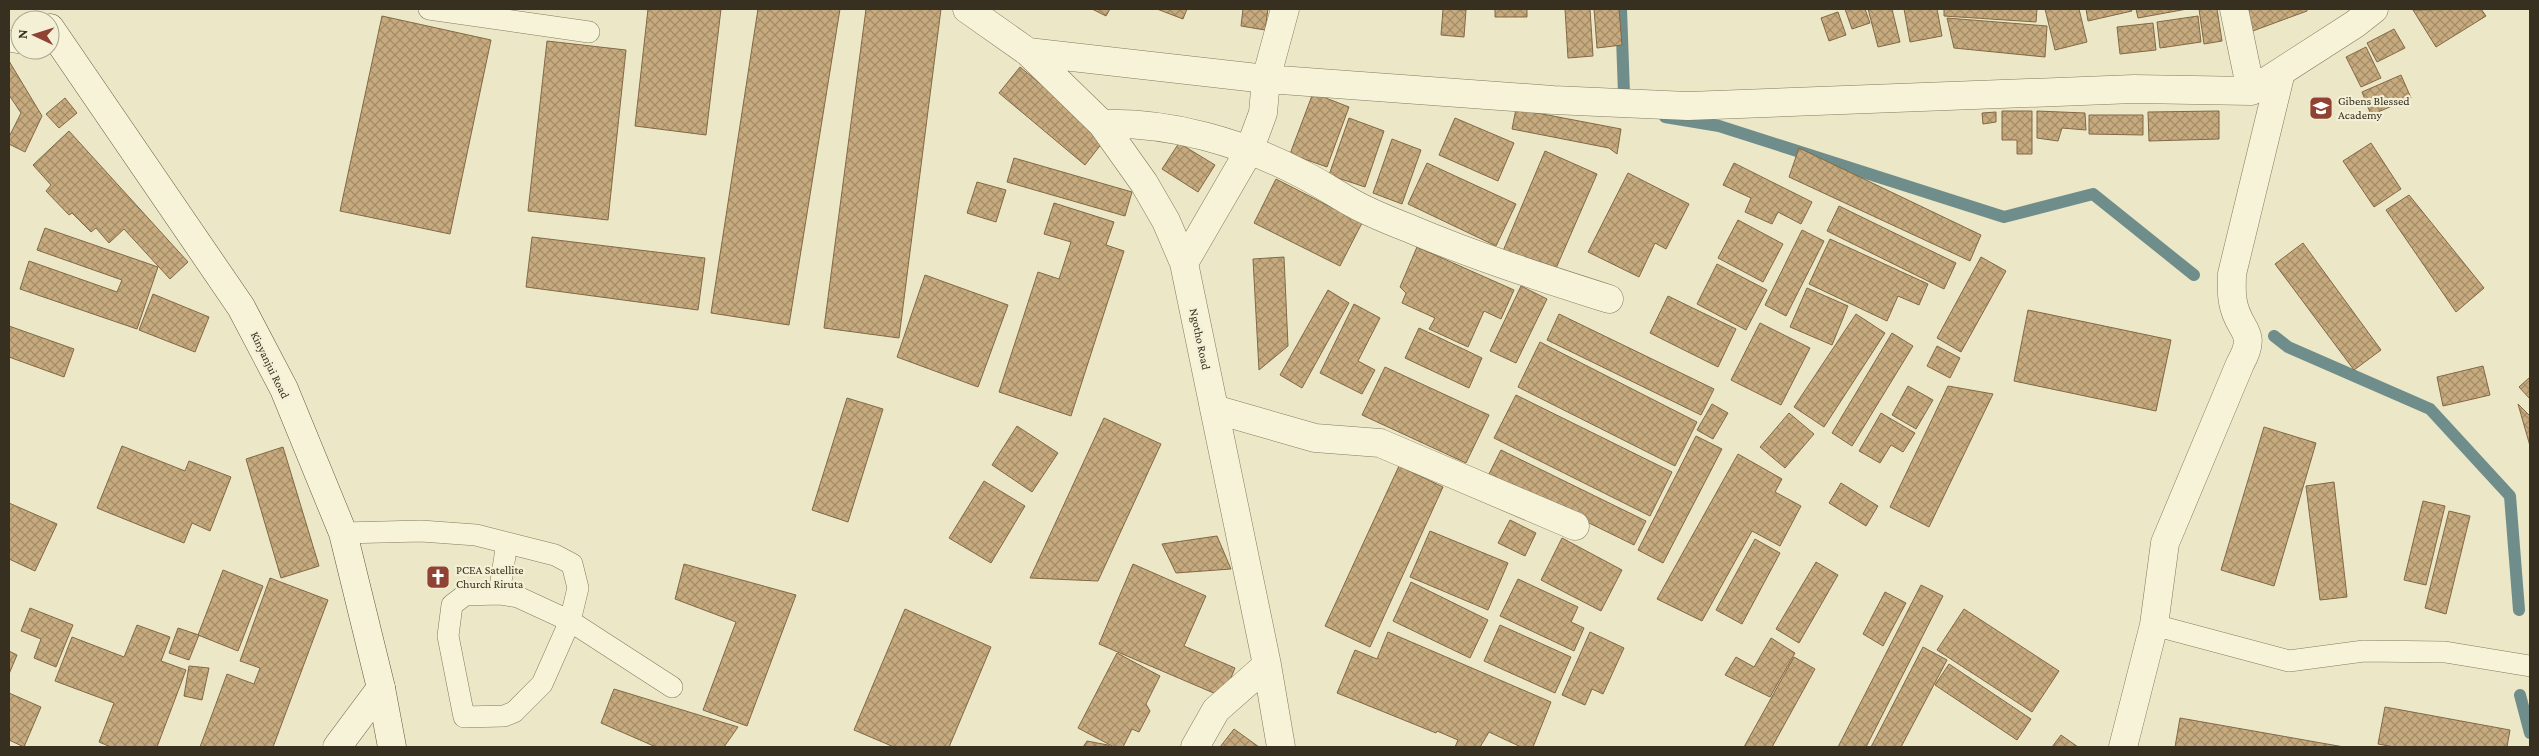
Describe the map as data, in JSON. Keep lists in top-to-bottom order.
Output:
{
  "streets": {
    "street": ["Ngotho Road", "Kinyanjui Road"]
  },
  "places": {
    "school or university": ["Gibens Blessed Academy"],
    "church": ["PCEA Satellite Church Riruta"]
  },
  "north": "left"
}
